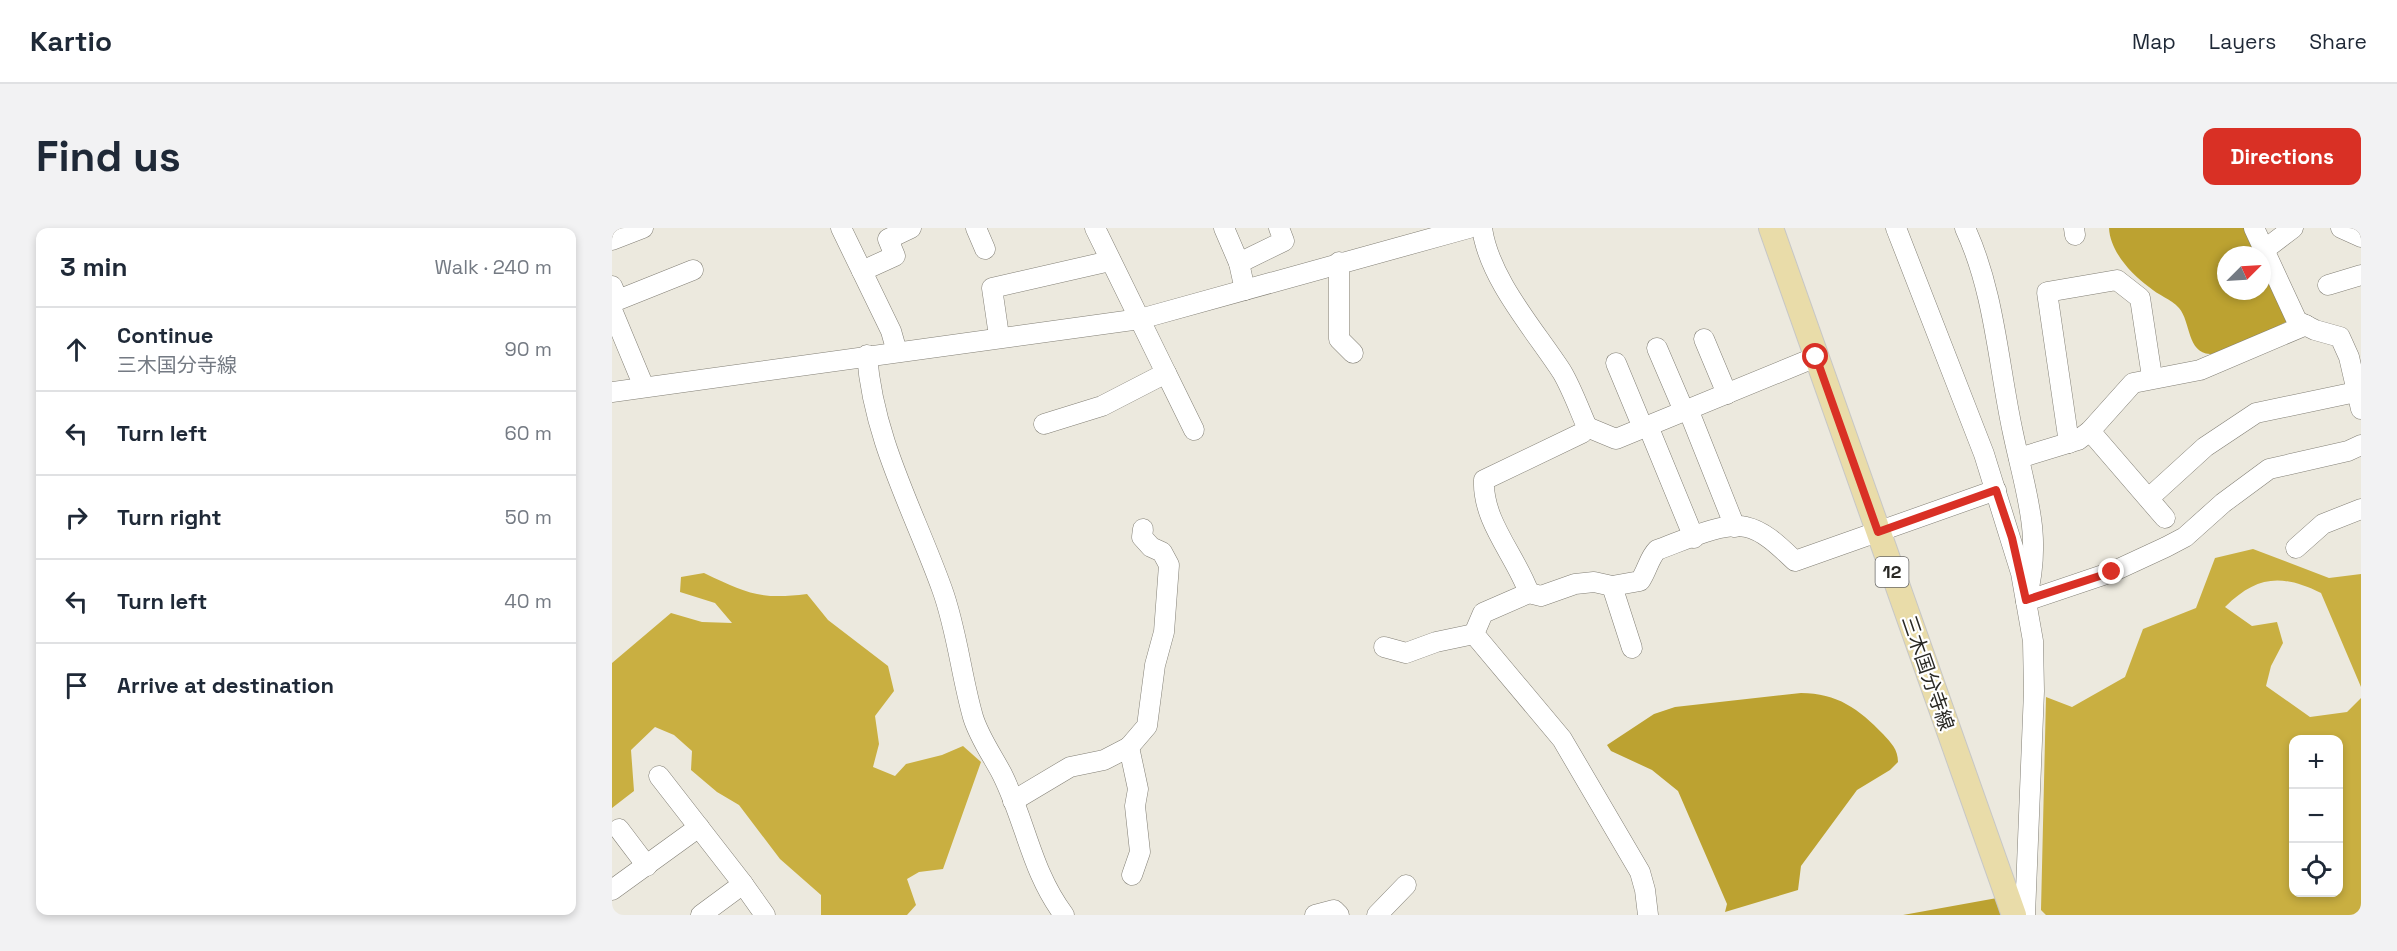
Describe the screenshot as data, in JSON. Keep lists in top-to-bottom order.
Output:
{
  "streets": {
    "main road": ["12", "三木国分寺線"]
  },
  "north": "top right",
  "page": {
    "header": "Kartio",
    "nav": ["Map", "Layers", "Share"],
    "buttons": "Directions",
    "title": "Find us",
    "heading": ["3 min", "Walk · 240 m"],
    "list": [
      ["Continue", "三木国分寺線", "90 m"],
      ["Turn left", "60 m"],
      ["Turn right", "50 m"],
      ["Turn left", "40 m"],
      "Arrive at destination"
    ],
    "map_buttons": ["+", "−"]
  }
}
